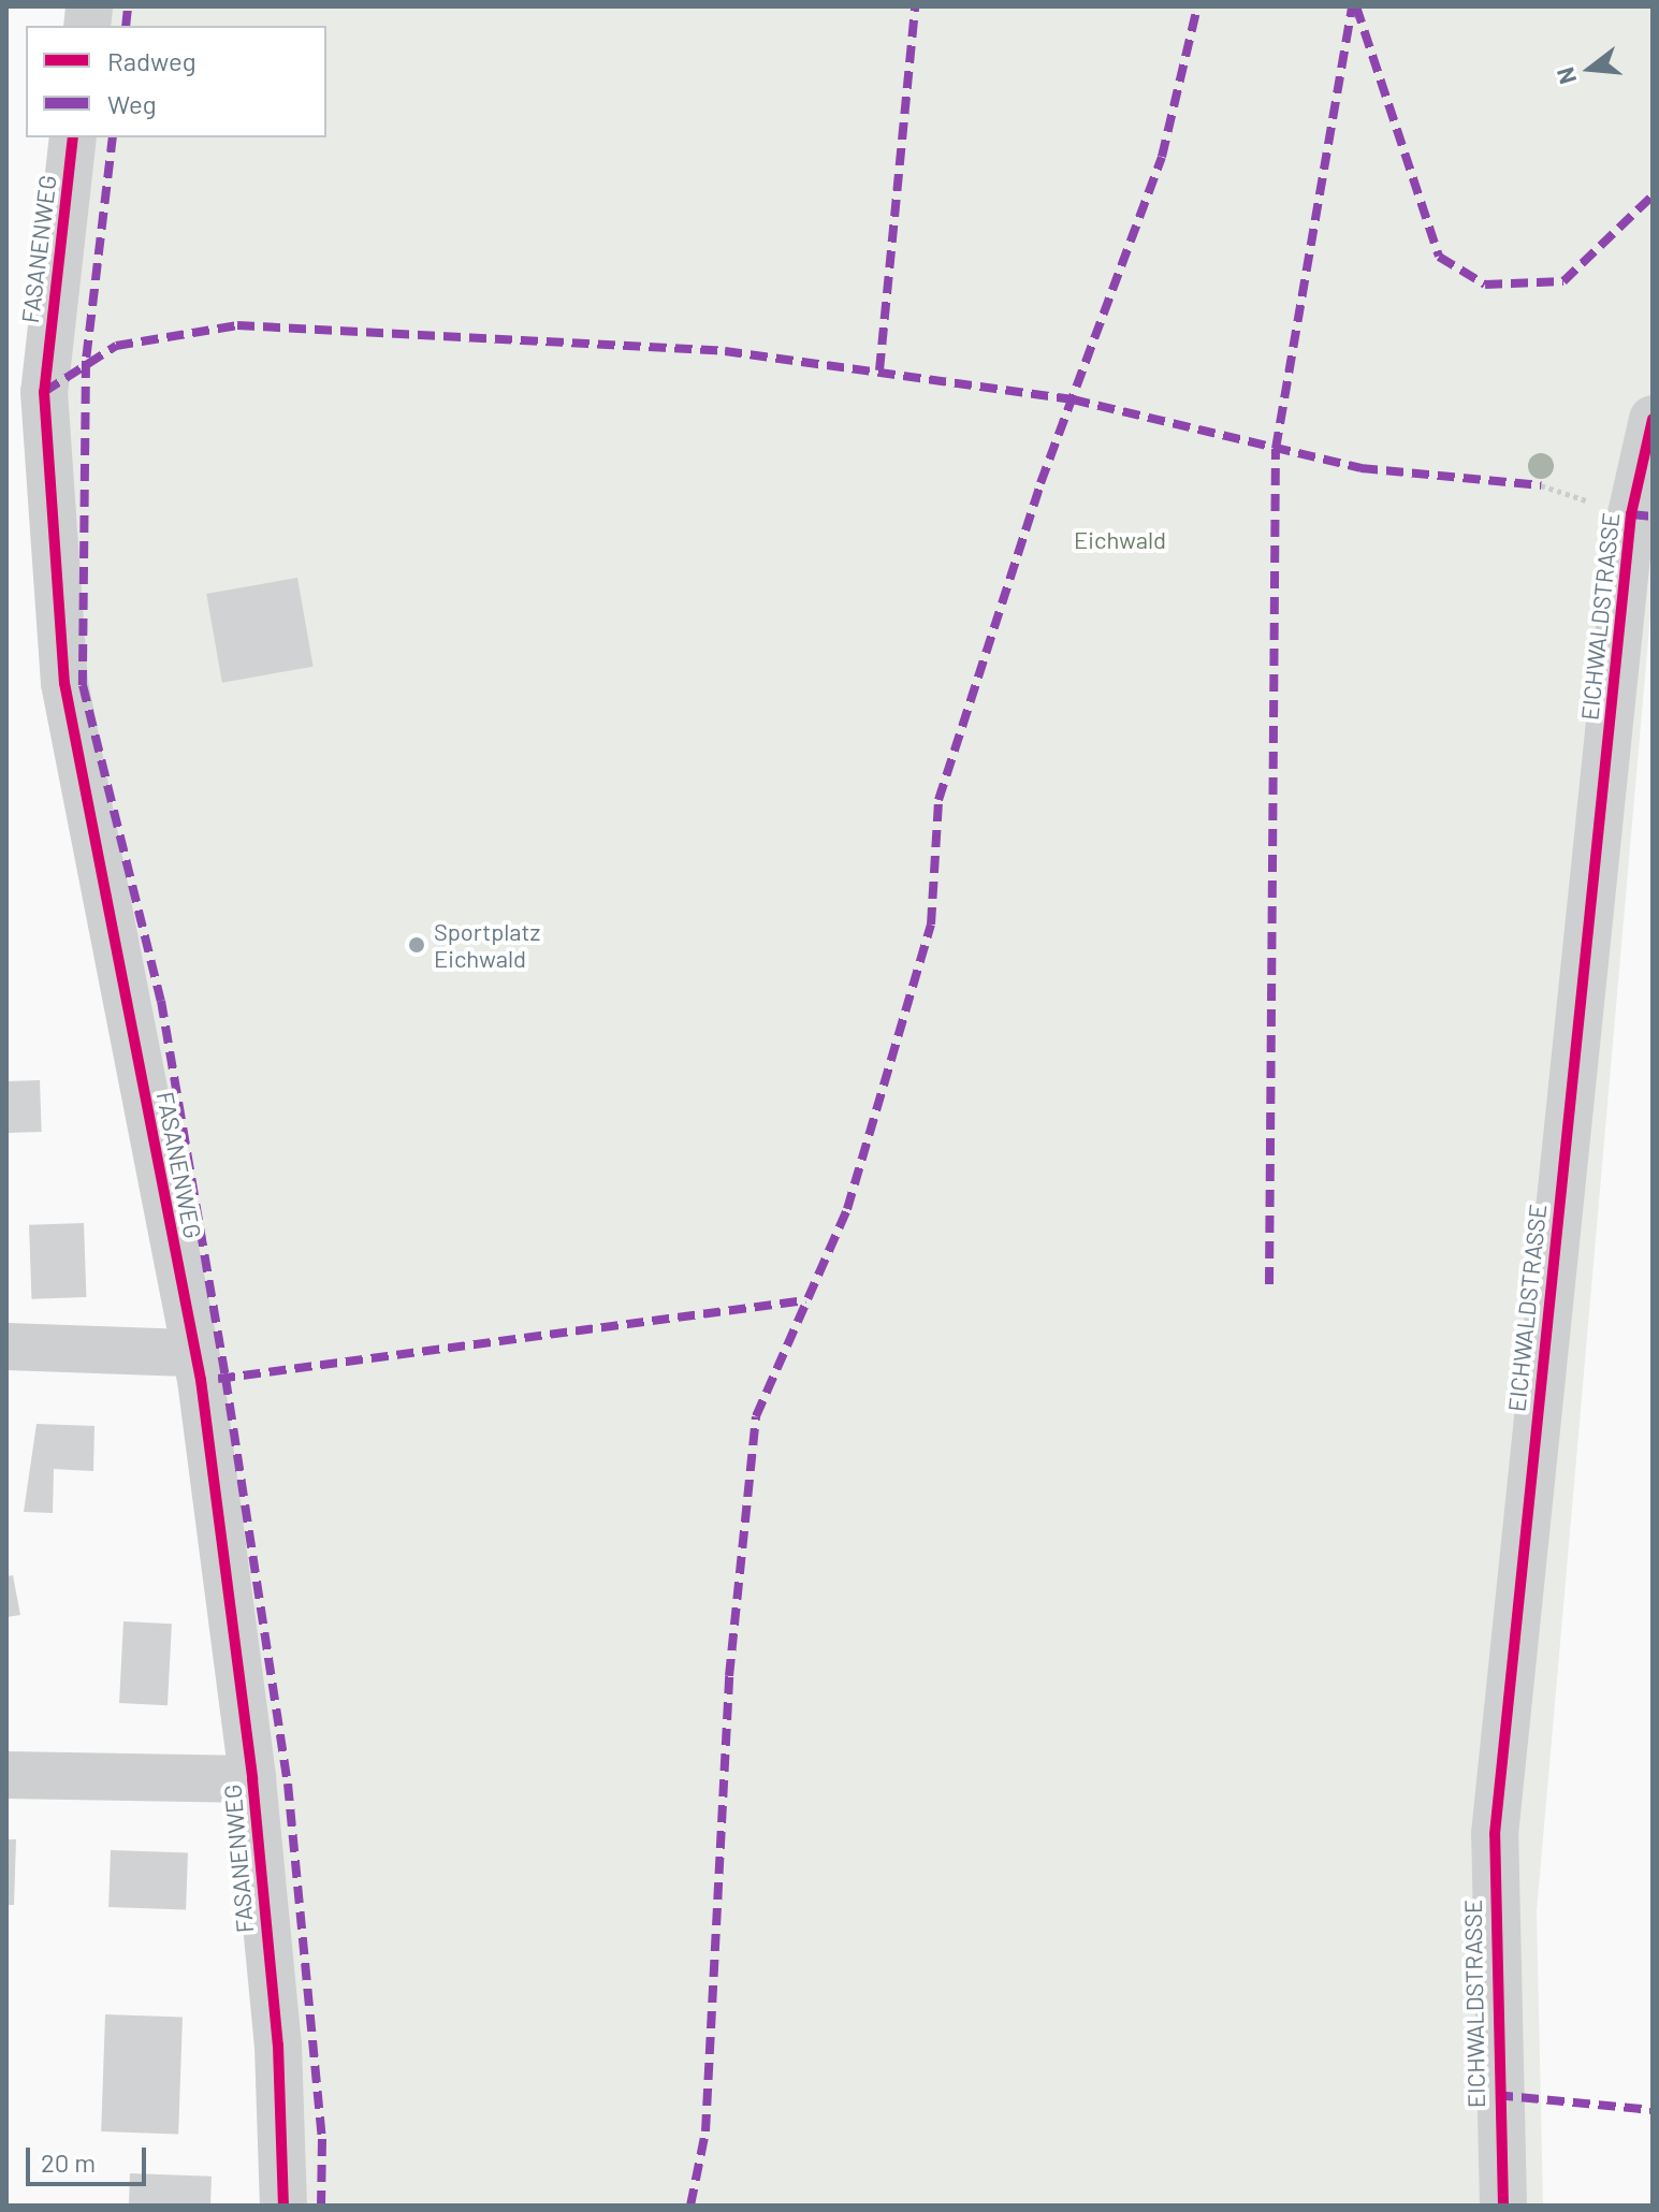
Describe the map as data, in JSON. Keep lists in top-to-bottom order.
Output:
{
  "streets": {
    "street": ["FASANENWEG", "EICHWALDSTRASSE"]
  },
  "parks": ["Eichwald"],
  "places": ["Sportplatz Eichwald"],
  "legend": ["Radweg", "Weg"],
  "scale_bar": "20 m",
  "north": "left"
}
